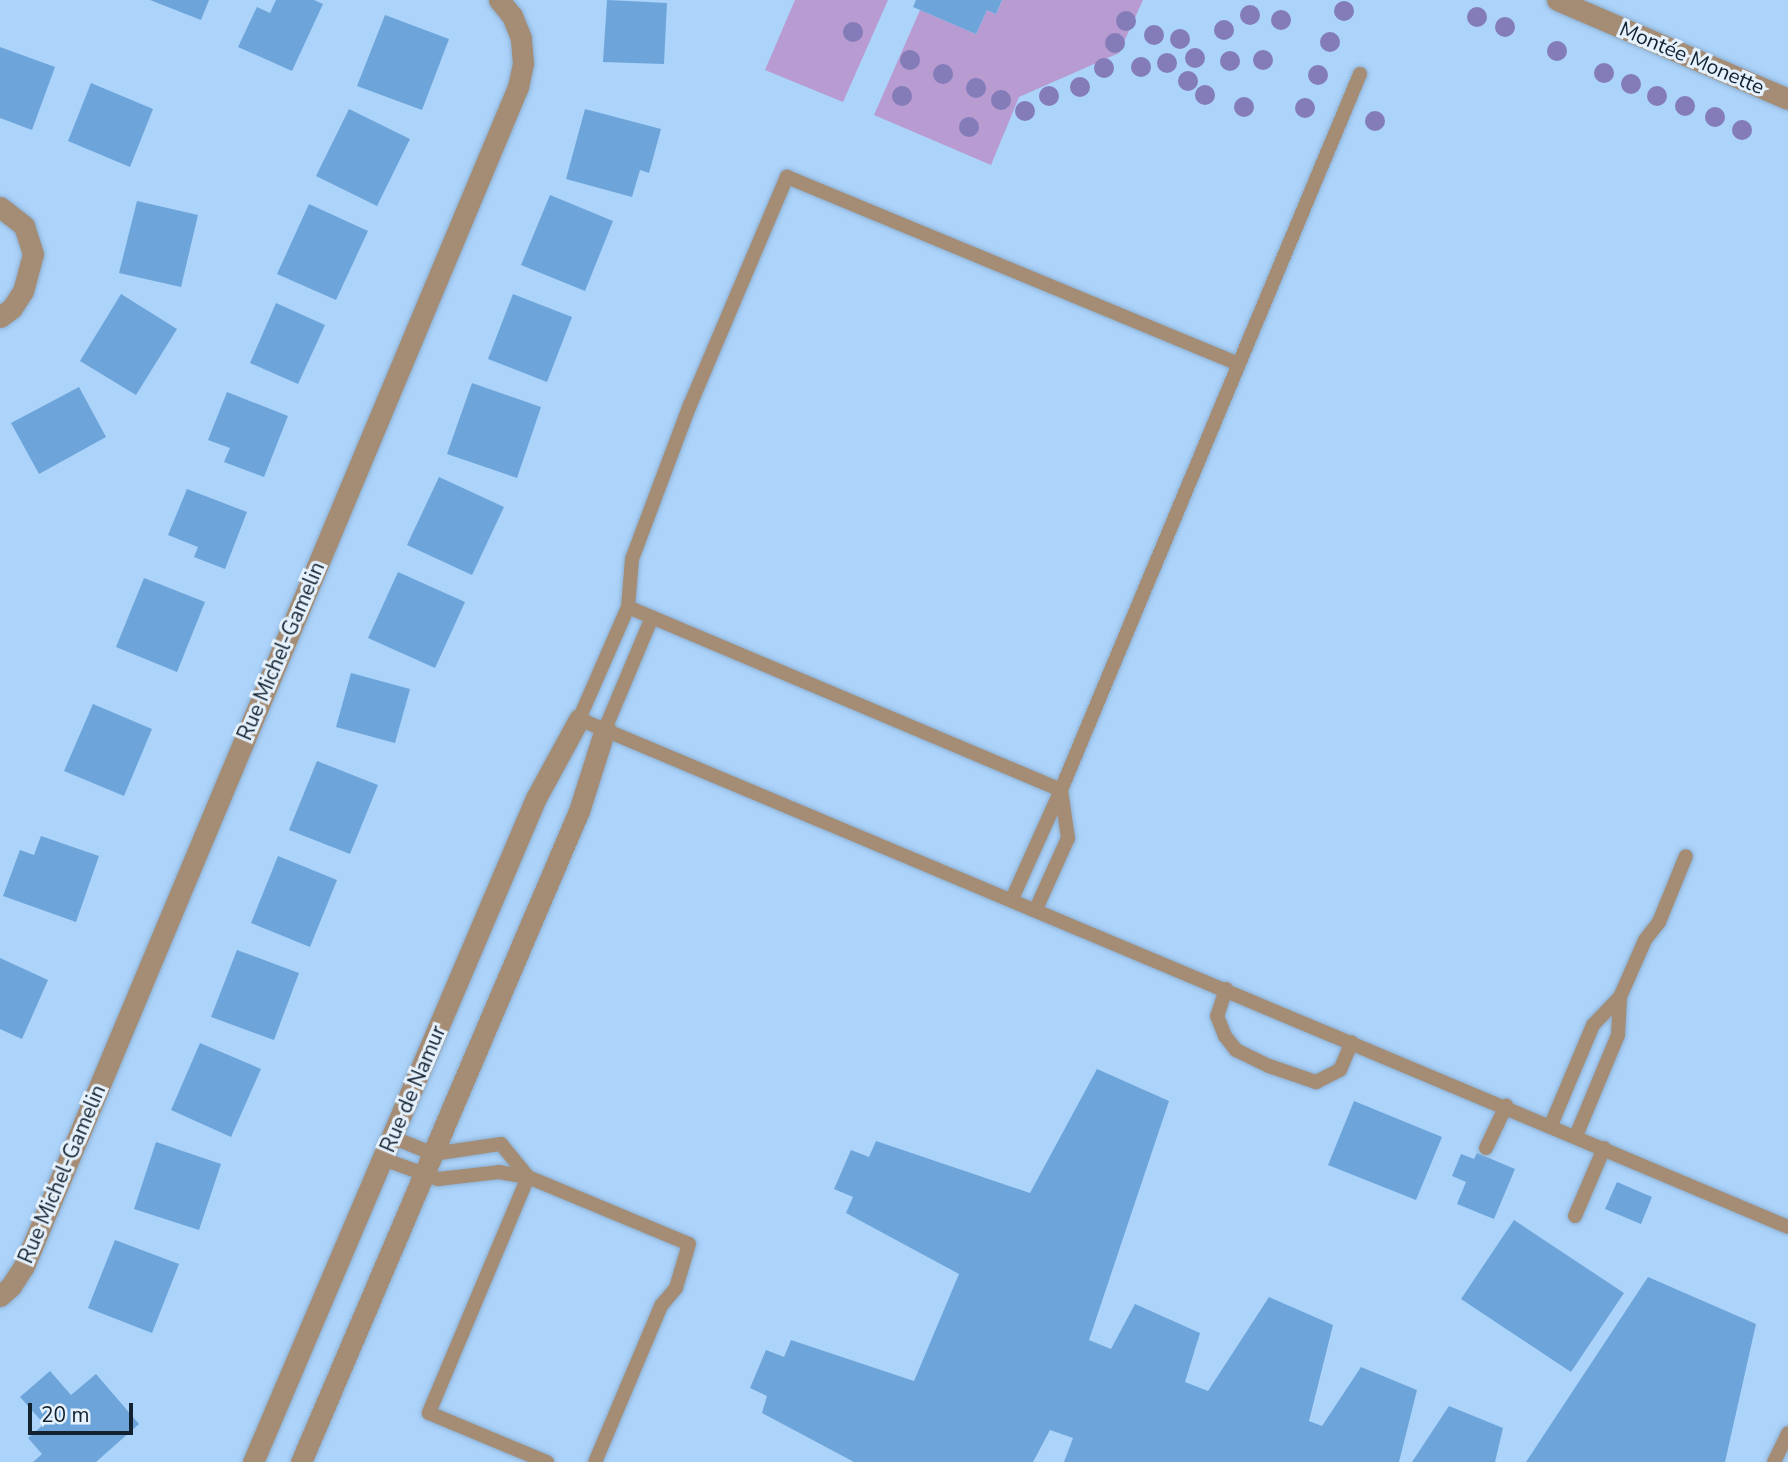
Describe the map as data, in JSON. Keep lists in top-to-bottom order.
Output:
{
  "streets": {
    "street": ["Montée Monette", "Rue Michel-Gamelin", "Rue de Namur"]
  },
  "scale_bar": "20 m"
}
